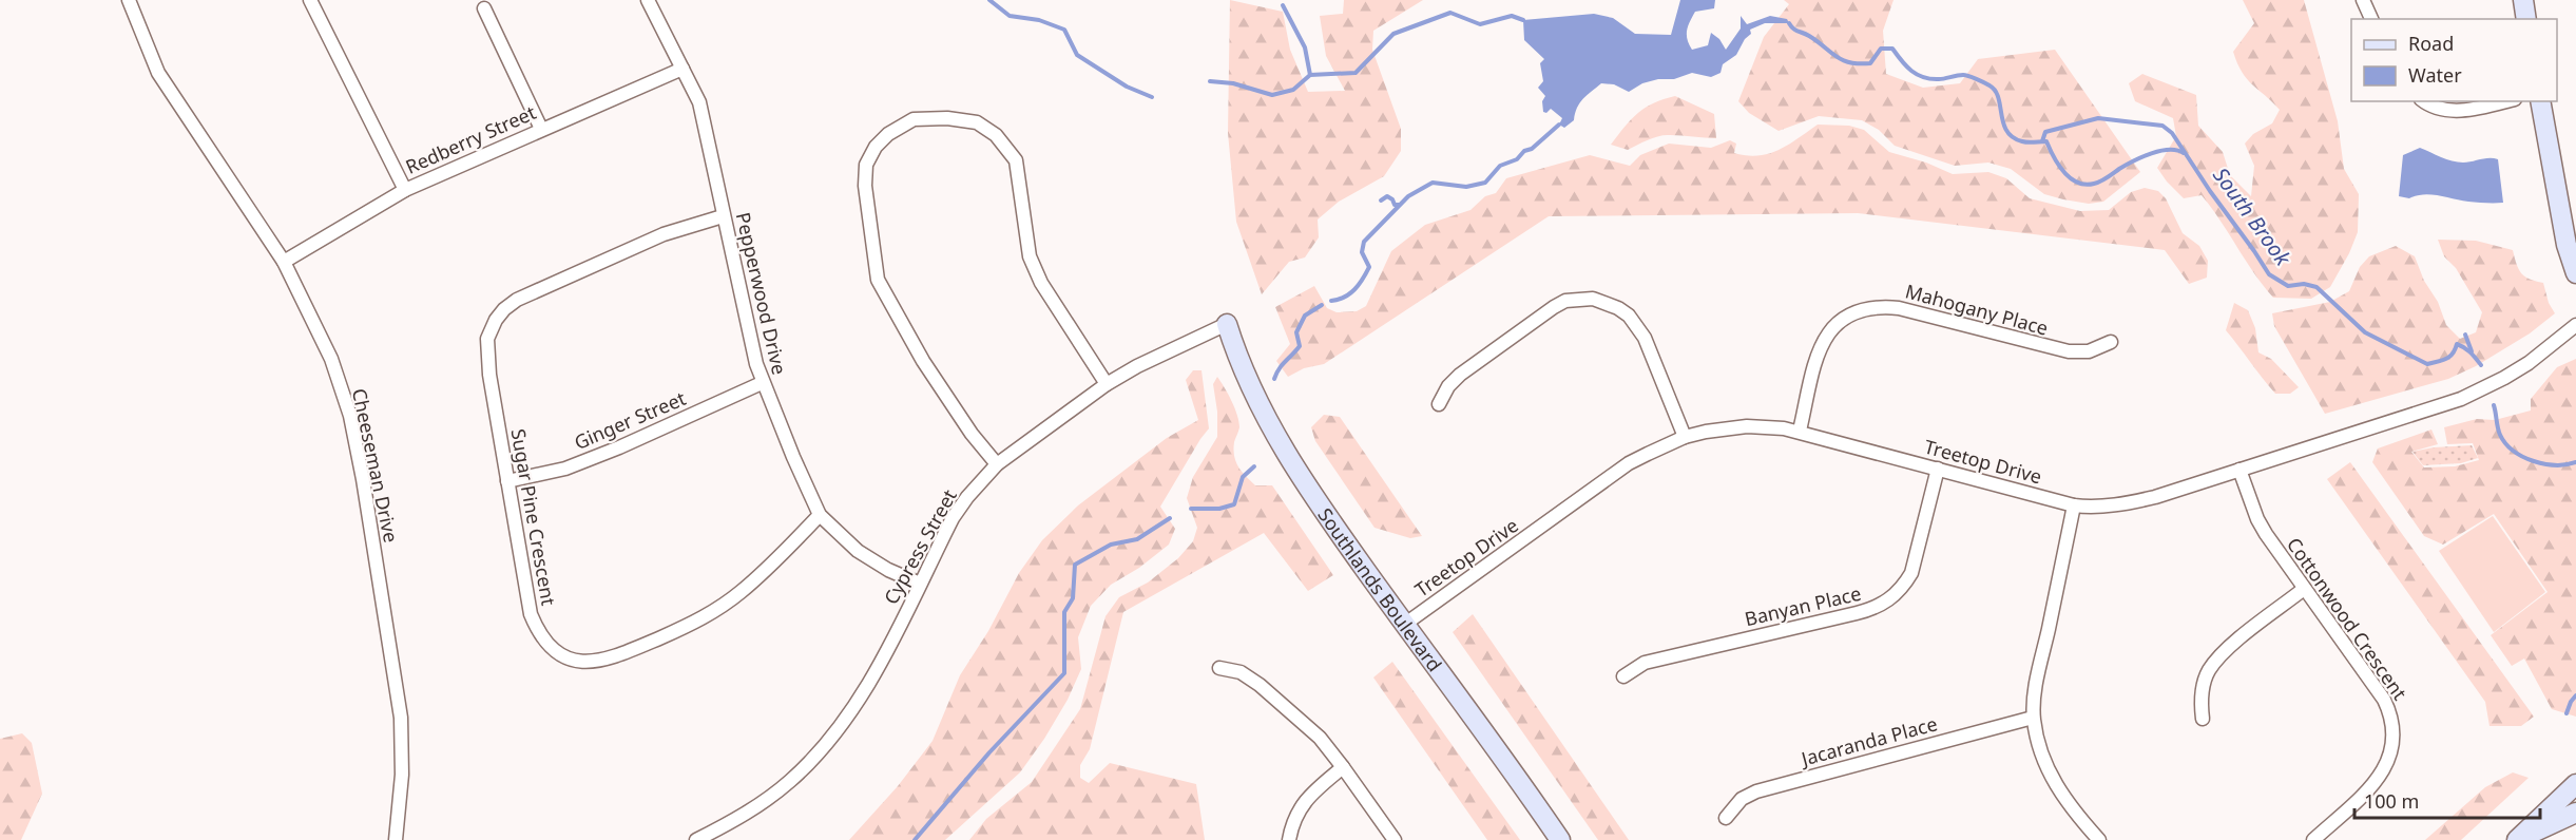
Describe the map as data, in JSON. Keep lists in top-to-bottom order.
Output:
{
  "streets": {
    "main road": ["Southlands Boulevard"],
    "street": [
      "Redberry Street",
      "Pepperwood Drive",
      "Mahogany Place",
      "Ginger Street",
      "Treetop Drive",
      "Cheeseman Drive",
      "Sugar Pine Crescent",
      "Cypress Street",
      "Banyan Place",
      "Cottonwood Crescent",
      "Jacaranda Place"
    ]
  },
  "crossings": [
    ["Redberry Street", "Pepperwood Drive"],
    ["Redberry Street", "Cheeseman Drive"],
    ["Pepperwood Drive", "Ginger Street"],
    ["Pepperwood Drive", "Sugar Pine Crescent"],
    ["Pepperwood Drive", "Cypress Street"],
    ["Mahogany Place", "Treetop Drive"],
    ["Ginger Street", "Sugar Pine Crescent"],
    ["Treetop Drive", "Southlands Boulevard"],
    ["Treetop Drive", "Banyan Place"],
    ["Treetop Drive", "Cottonwood Crescent"],
    ["Cypress Street", "Southlands Boulevard"]
  ],
  "water": ["South Brook"],
  "legend": ["Road", "Water"],
  "scale_bar": "100 m"
}
